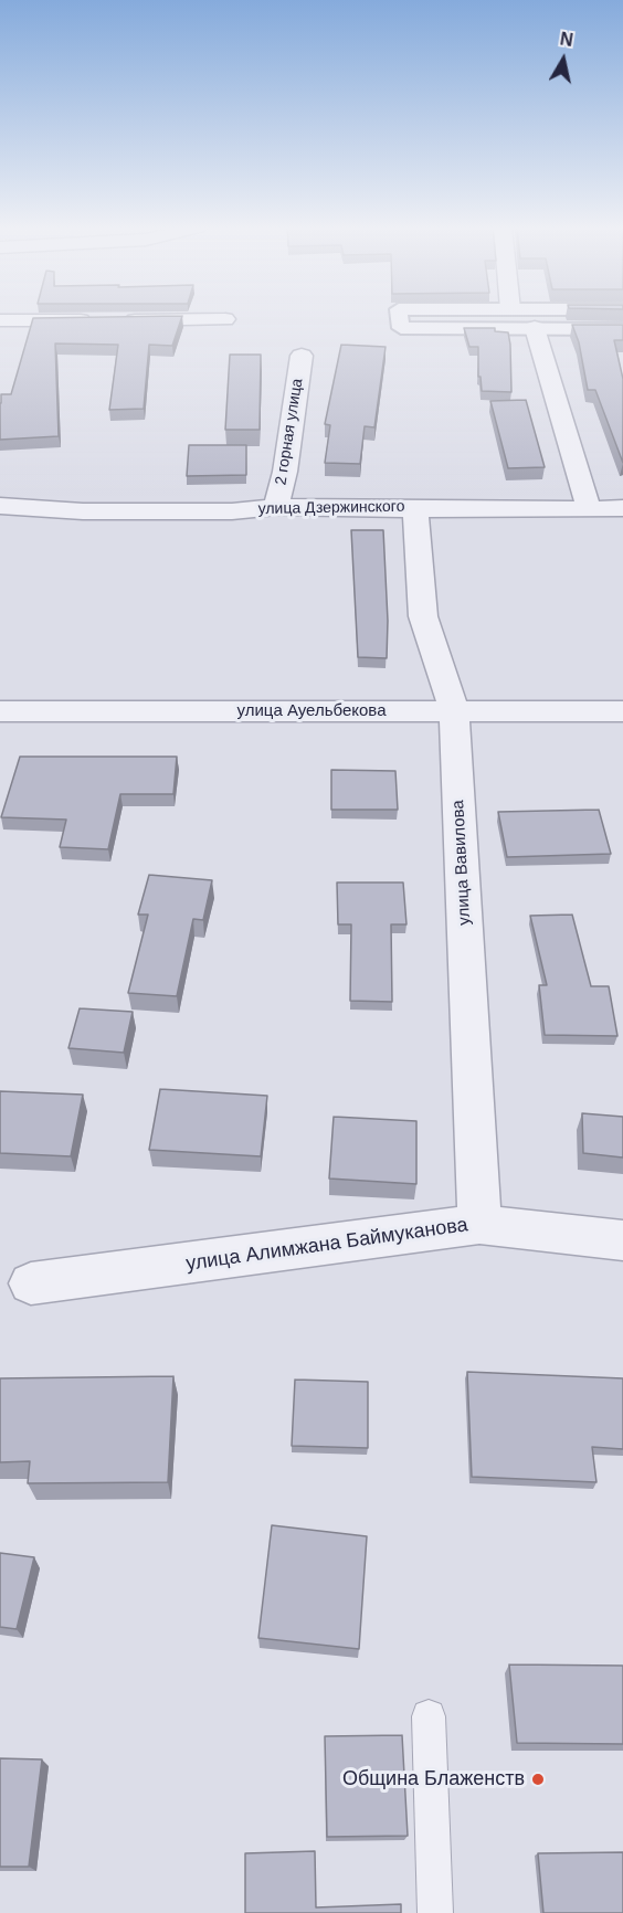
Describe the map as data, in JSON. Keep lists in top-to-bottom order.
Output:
{
  "streets": {
    "street": [
      "2 горная улица",
      "улица Дзержинского",
      "улица Ауельбекова",
      "улица Вавилова",
      "улица Алимжана Баймуканова"
    ]
  },
  "crossings": [
    ["2 горная улица", "улица Дзержинского"],
    ["улица Дзержинского", "улица Вавилова"],
    ["улица Ауельбекова", "улица Вавилова"],
    ["улица Вавилова", "улица Алимжана Баймуканова"]
  ],
  "places": ["Община Блаженств"],
  "north": "top"
}
